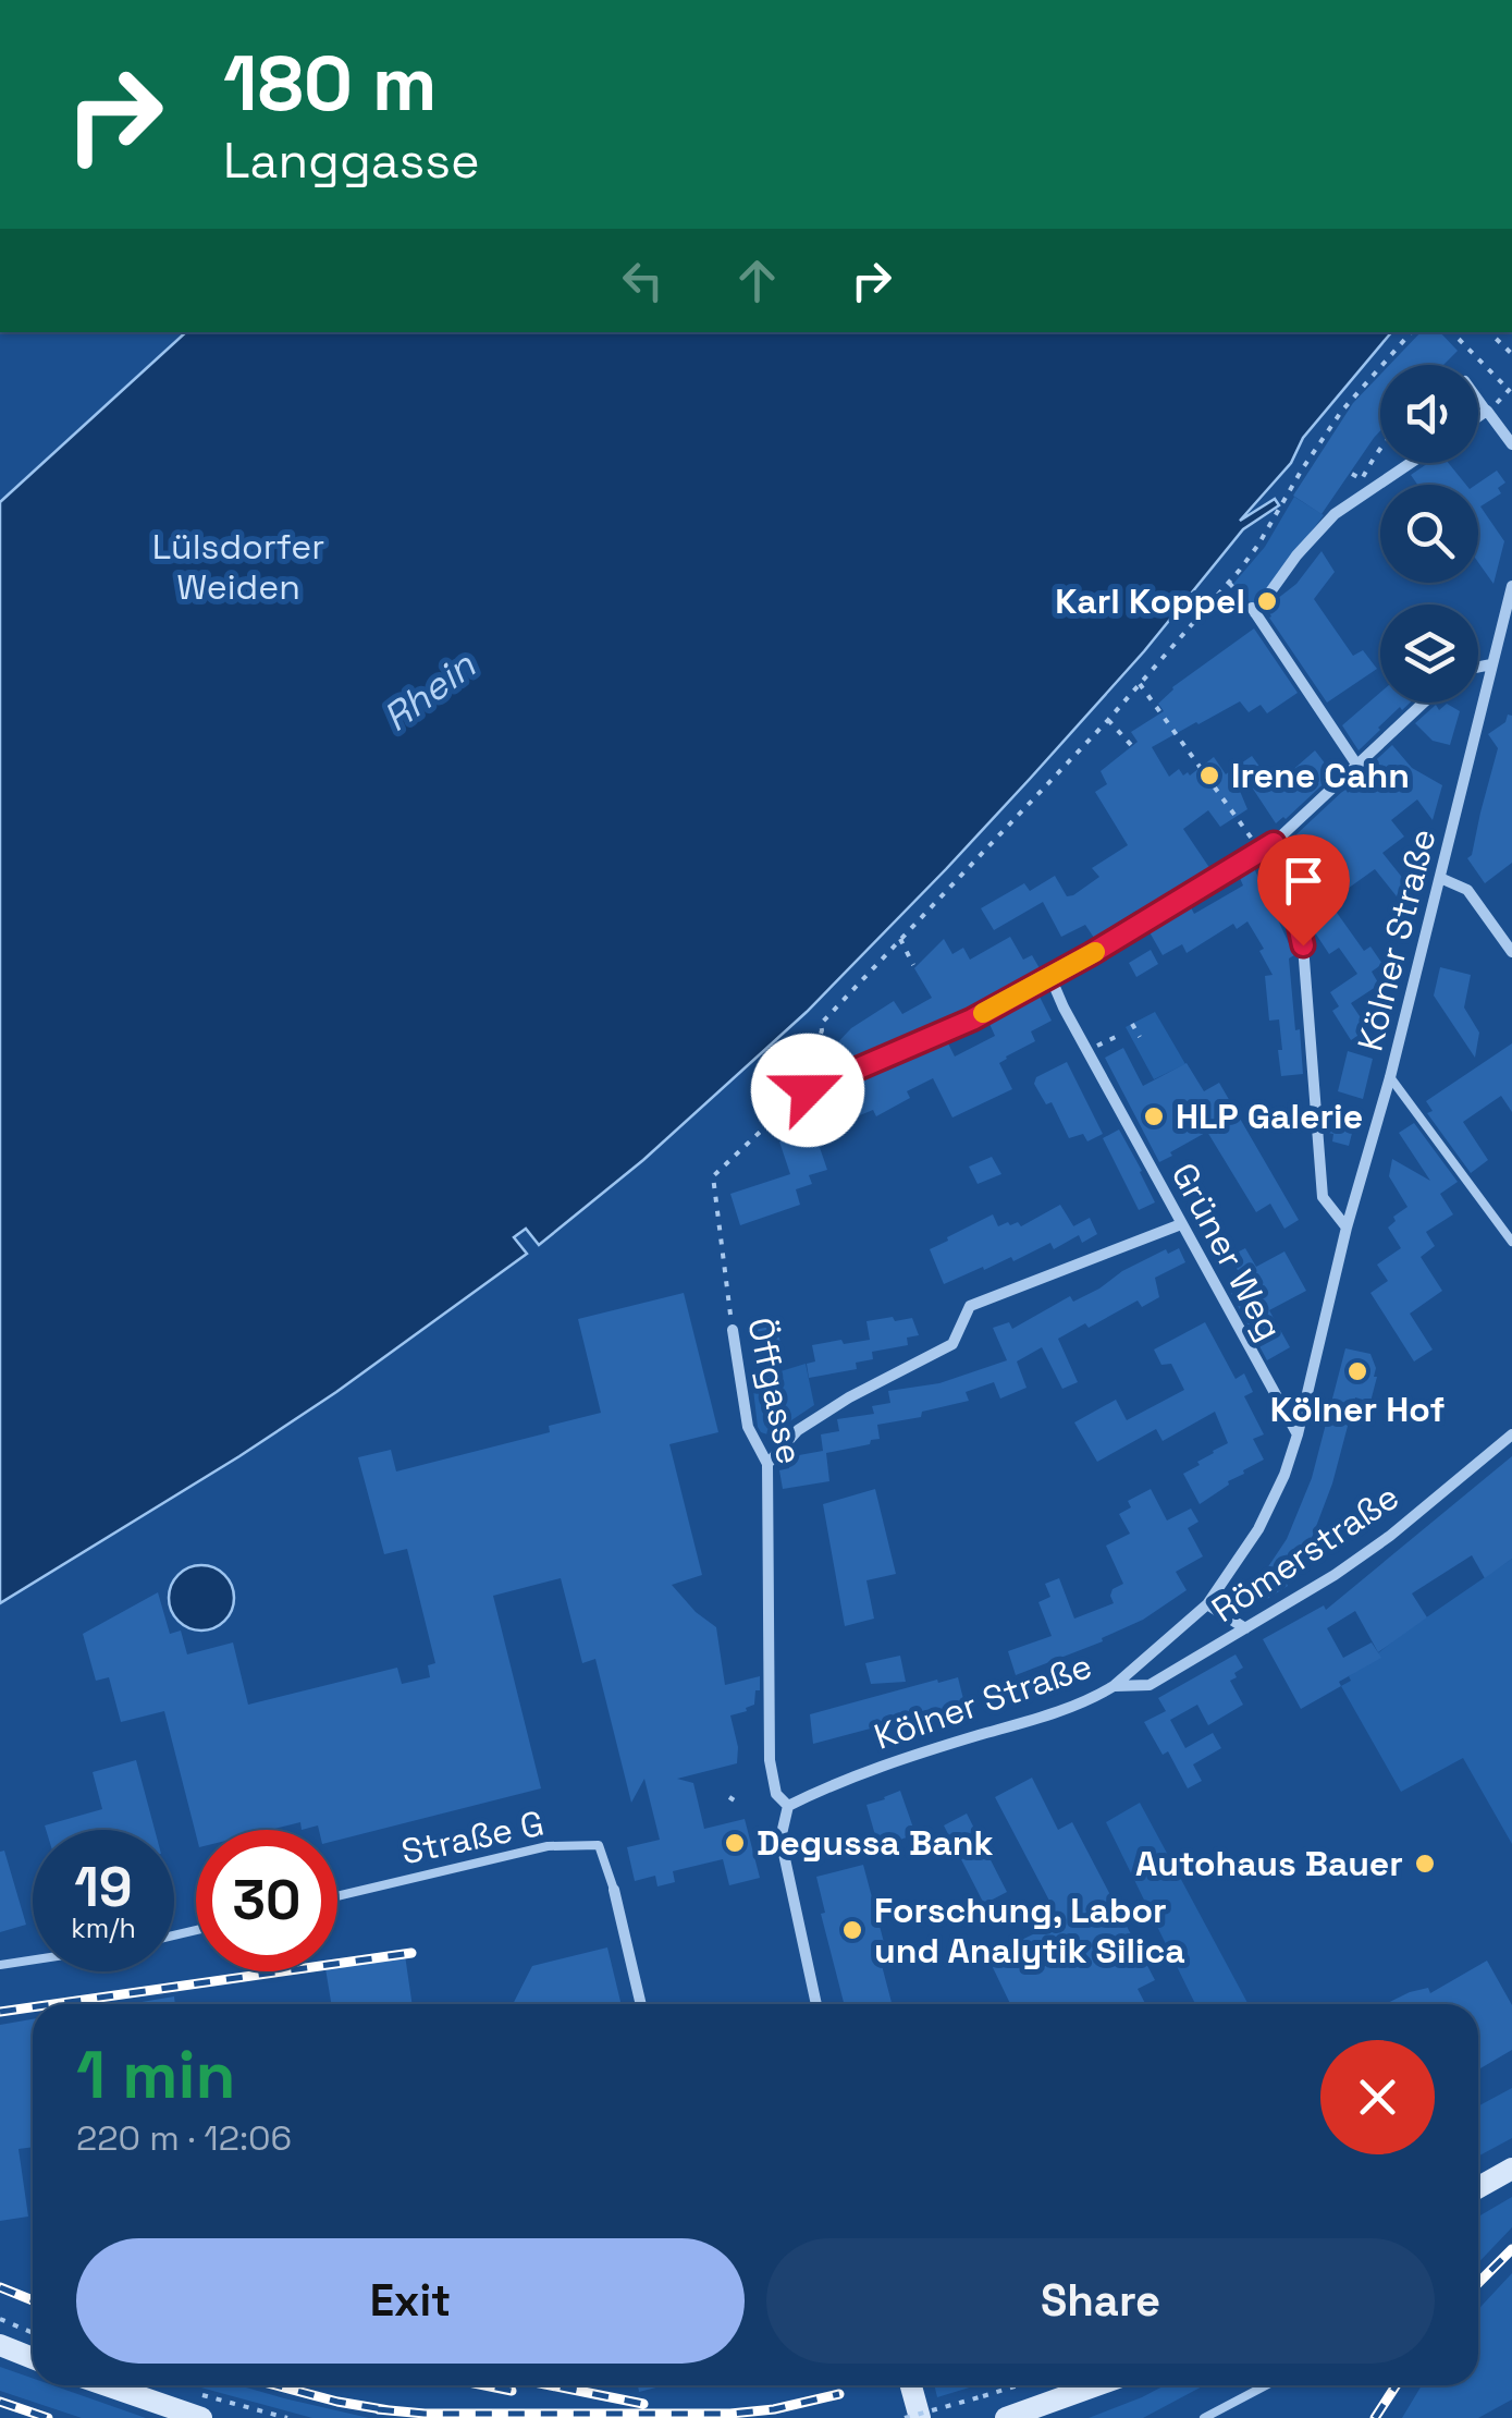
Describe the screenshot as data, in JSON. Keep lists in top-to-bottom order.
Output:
{
  "streets": {
    "street": [
      "Kölner Straße",
      "Grüner Weg",
      "Öffgasse",
      "Römerstraße"
    ],
    "lane": ["Straße G"]
  },
  "crossings": [
    ["Kölner Straße", "Grüner Weg"],
    ["Kölner Straße", "Öffgasse"],
    ["Kölner Straße", "Römerstraße"]
  ],
  "water": ["Rhein"],
  "parks": ["Lülsdorfer Weiden"],
  "places": [
    "Karl Koppel",
    "Irene Cahn",
    "HLP Galerie",
    "Kölner Hof",
    "Degussa Bank",
    "Autohaus Bauer",
    "Forschung, Labor und Analytik Silica"
  ],
  "page": {
    "turn": ["180 m", "Langgasse"],
    "speed": "19 km/h",
    "limit": "30",
    "heading": ["1 min", "220 m · 12:06"],
    "buttons": ["Exit", "Share"]
  }
}
